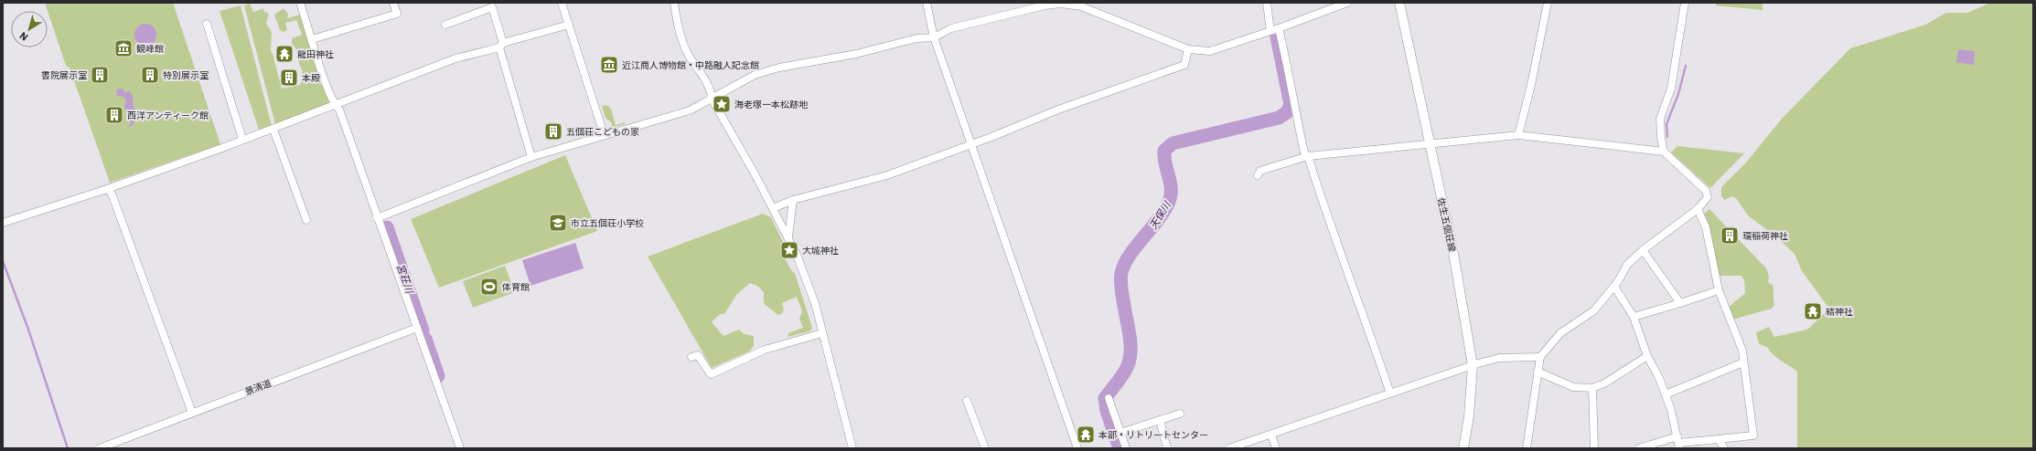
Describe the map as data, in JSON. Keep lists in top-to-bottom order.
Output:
{
  "streets": {
    "main road": ["佐生五個荘線"],
    "street": ["景清道"]
  },
  "water": ["天保川", "宮荘川"],
  "places": {
    "museum": ["観峰館", "近江商人博物館・中路融人記念館"],
    "temple": ["龍田神社", "結神社", "本部・リトリートセンター"],
    "building": [
      "書院展示室",
      "特別展示室",
      "本殿",
      "西洋アンティーク館",
      "五個荘こどもの家",
      "環稲荷神社"
    ],
    "place": ["海老塚一本松跡地", "大城神社"],
    "school or university": ["市立五個荘小学校"],
    "sports": ["体育館"]
  },
  "north": "bottom left"
}
